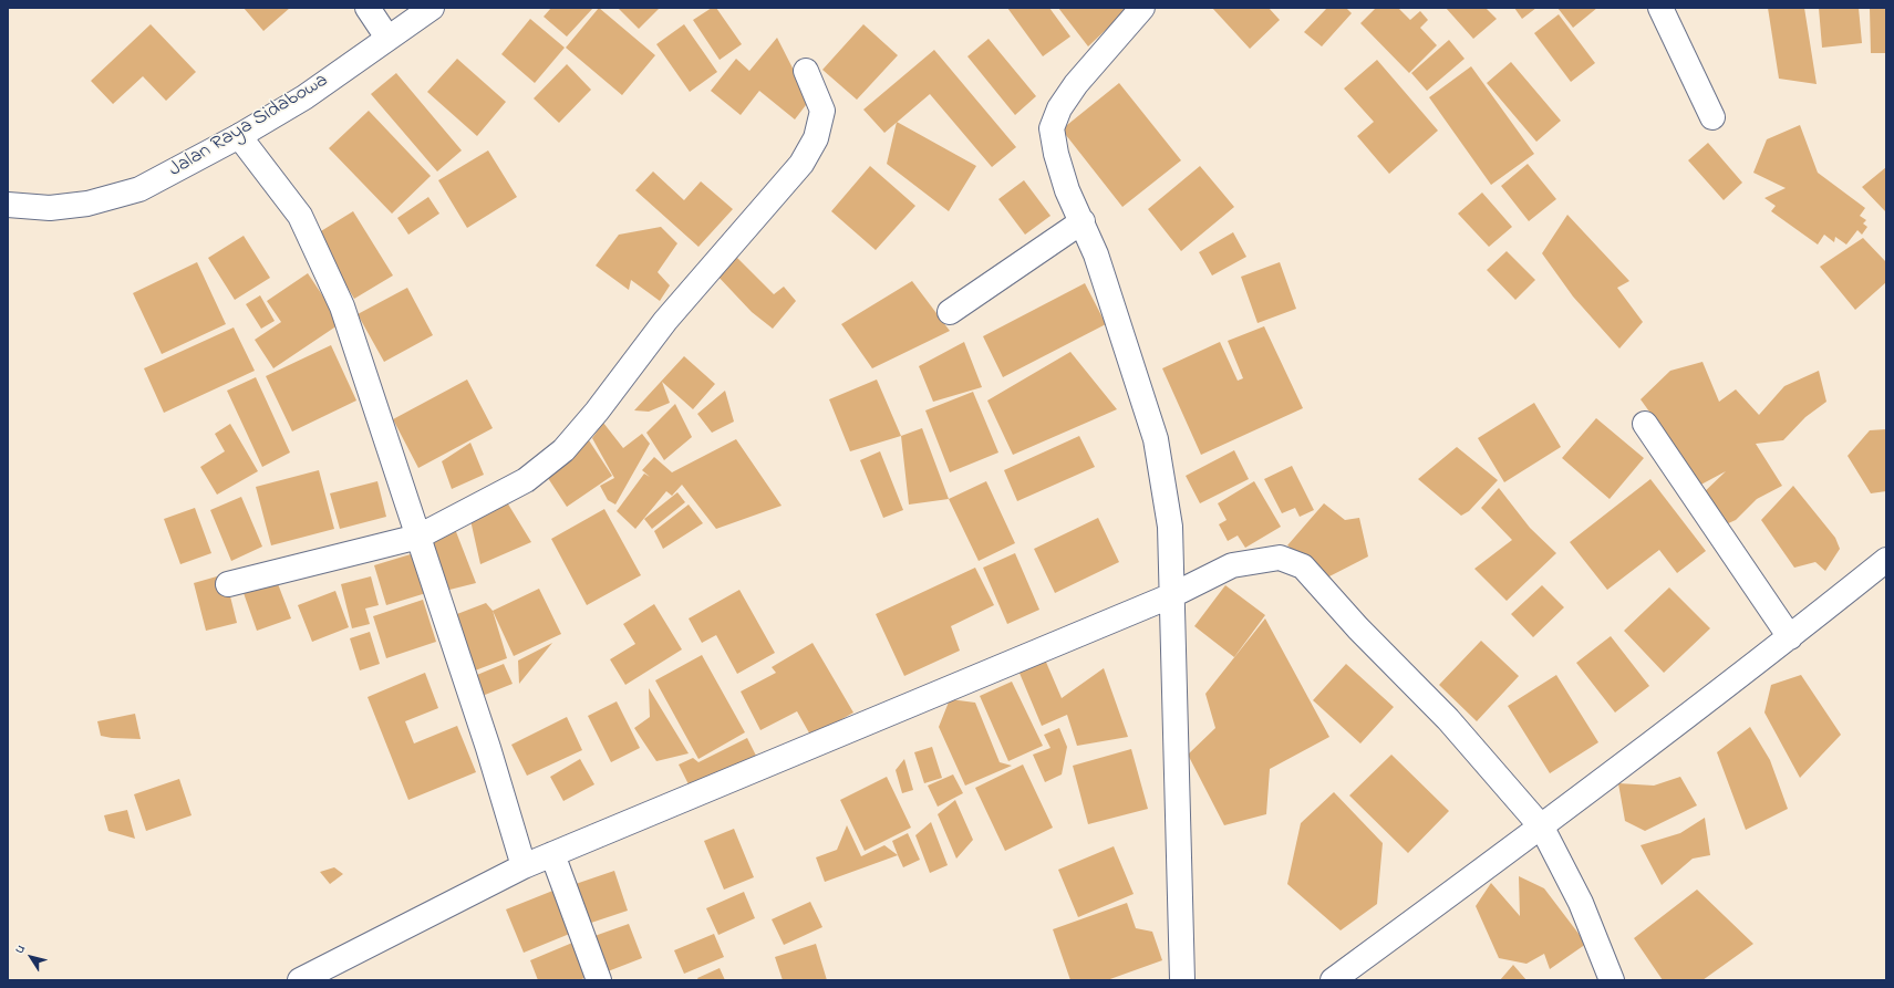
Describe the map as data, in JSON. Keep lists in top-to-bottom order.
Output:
{
  "streets": {
    "main road": ["Jalan Raya Sidabowa"]
  },
  "north": "top left"
}
